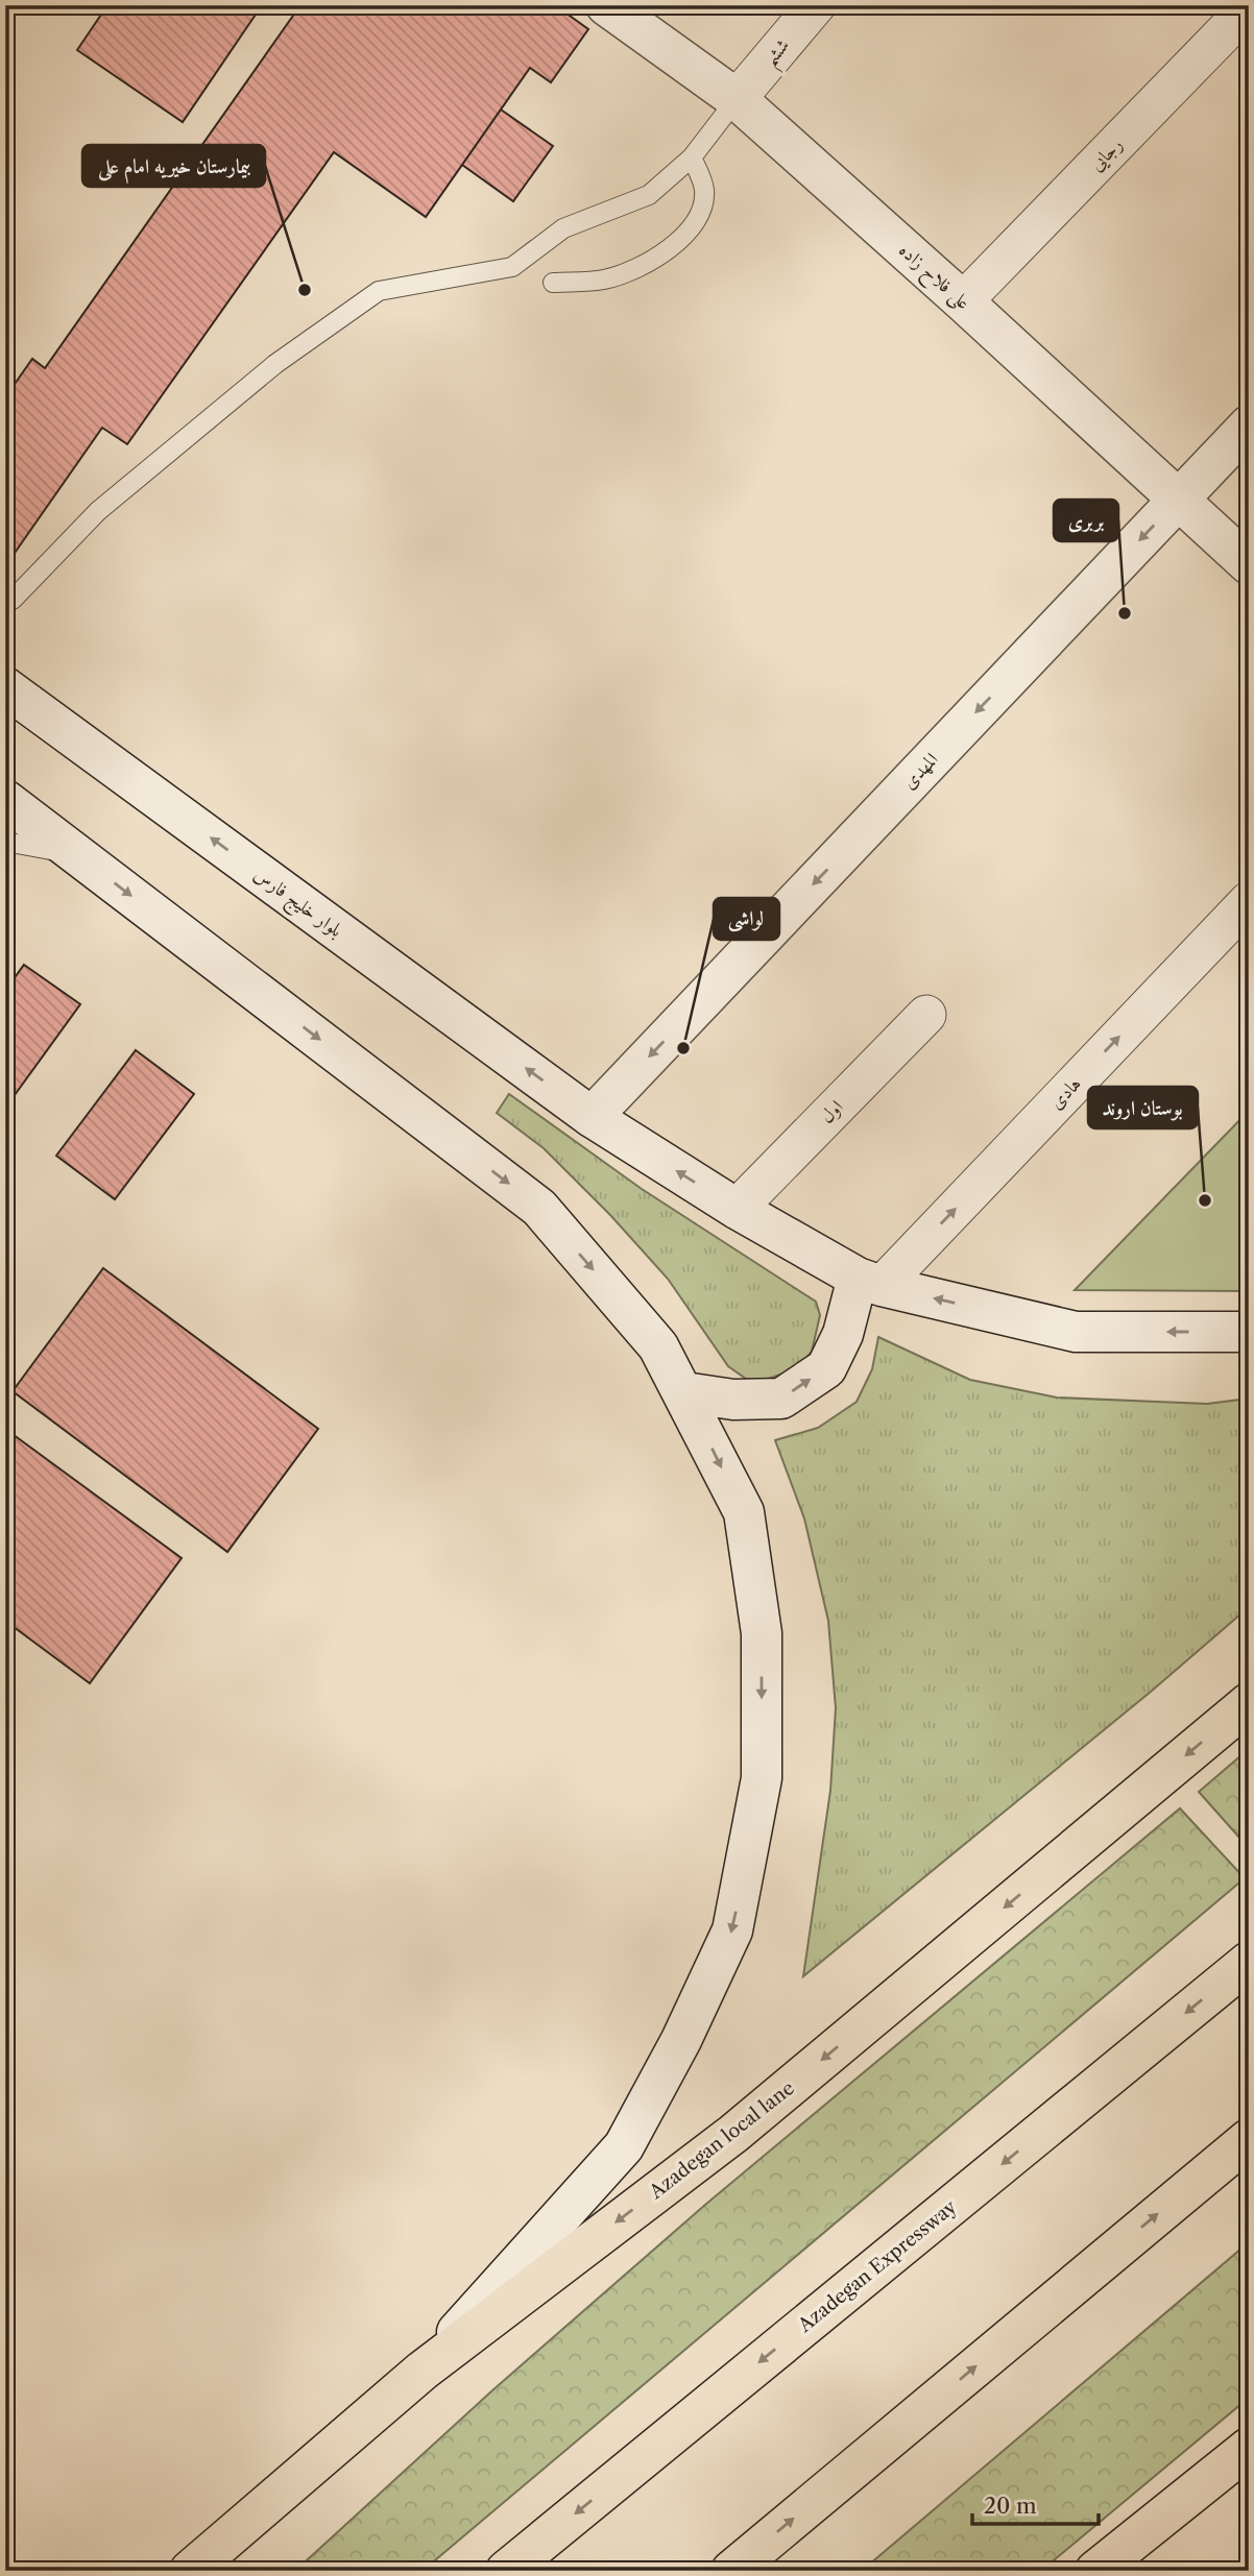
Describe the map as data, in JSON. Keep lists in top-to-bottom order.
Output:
{
  "streets": {
    "main road": [
      "علی فلاح زاده",
      "المهدی",
      "بلوار خلیج فارس",
      "Azadegan local lane",
      "Azadegan Expressway"
    ],
    "street": [
      "ششم",
      "رجایی",
      "هادی",
      "اول"
    ]
  },
  "crossings": [
    ["ششم", "علی فلاح زاده"],
    ["رجایی", "علی فلاح زاده"],
    ["علی فلاح زاده", "المهدی"],
    ["المهدی", "بلوار خلیج فارس"],
    ["بلوار خلیج فارس", "هادی"],
    ["بلوار خلیج فارس", "اول"]
  ],
  "one_way": ["المهدی", "هادی"],
  "places": [
    "بیمارستان خیریه امام علی",
    "بربری",
    "لواشی",
    "بوستان اروند"
  ],
  "scale_bar": "20 m"
}
